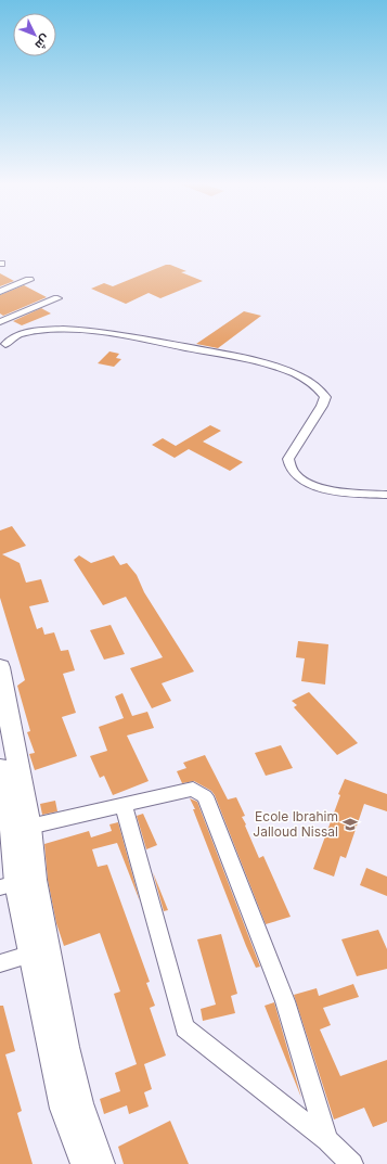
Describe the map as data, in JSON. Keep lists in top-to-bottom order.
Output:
{
  "places": {
    "school or university": ["Ecole Ibrahim Jalloud Nissal"]
  },
  "north": "bottom right"
}
